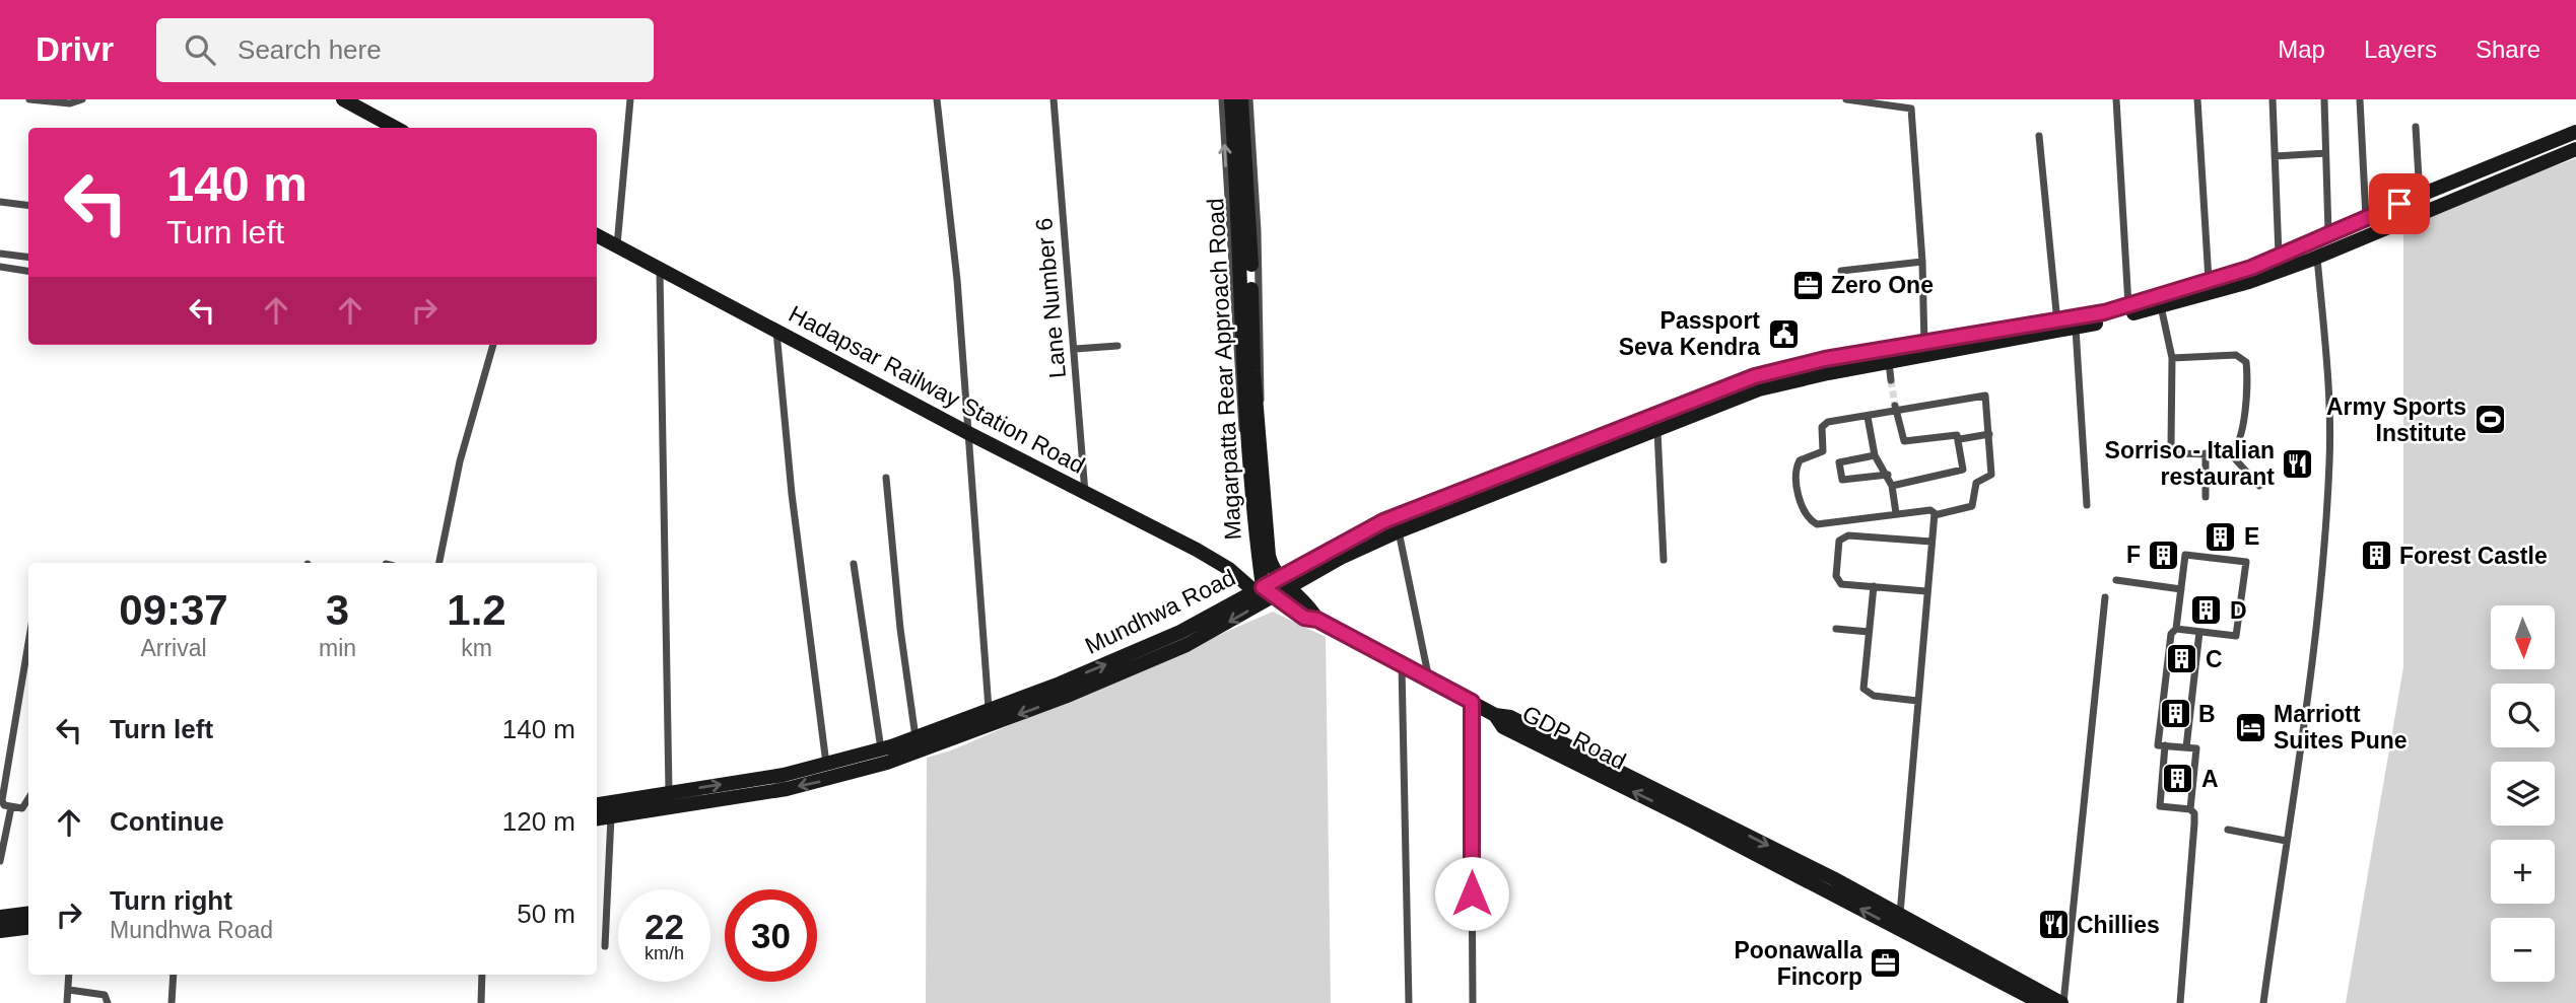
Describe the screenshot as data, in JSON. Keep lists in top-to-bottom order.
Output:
{
  "streets": {
    "main road": [
      "Magarpatta Rear Approach Road",
      "Hadapsar Railway Station Road",
      "Mundhwa Road",
      "GDP Road"
    ],
    "street": ["Lane Number 6"]
  },
  "crossings": [
    ["Lane Number 6", "Hadapsar Railway Station Road"],
    ["Magarpatta Rear Approach Road", "Hadapsar Railway Station Road"],
    ["Magarpatta Rear Approach Road", "Mundhwa Road"],
    ["Magarpatta Rear Approach Road", "GDP Road"],
    ["Hadapsar Railway Station Road", "Mundhwa Road"]
  ],
  "places": {
    "office": ["Zero One", "Poonawalla Fincorp"],
    "public building": ["Passport Seva Kendra"],
    "sports": ["Army Sports Institute"],
    "restaurant": ["Sorriso - Italian restaurant", "Chillies"],
    "building": [
      "E",
      "F",
      "Forest Castle",
      "D",
      "C",
      "B",
      "A"
    ],
    "hotel": ["Marriott Suites Pune"]
  },
  "north": "bottom",
  "page": {
    "header": "Drivr",
    "search": "Search here",
    "nav": ["Map", "Layers", "Share"],
    "turn": ["140 m", "Turn left"],
    "eta": [
      "09:37",
      "Arrival",
      "3",
      "min",
      "1.2",
      "km"
    ],
    "map_buttons": ["+", "−"],
    "list": [
      {
        "name": "Turn left",
        "value": "140 m"
      },
      {
        "name": "Continue",
        "value": "120 m"
      },
      {
        "name": "Turn right",
        "note": "Mundhwa Road",
        "value": "50 m"
      }
    ],
    "speed": "22 km/h",
    "limit": "30"
  }
}
